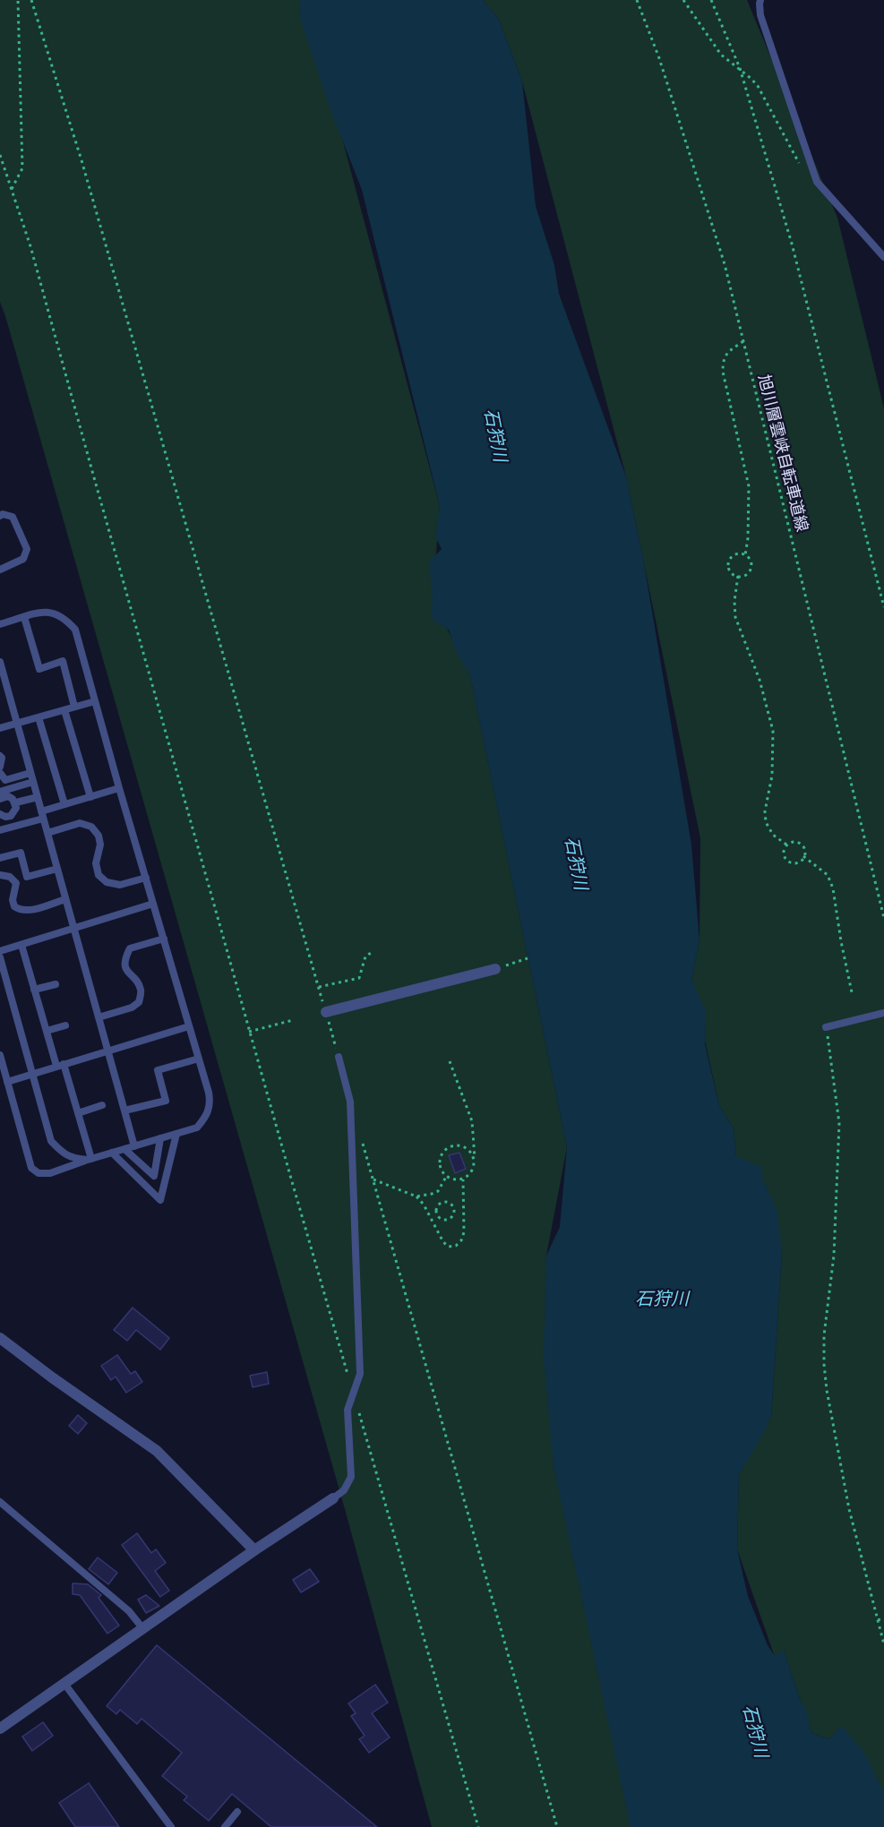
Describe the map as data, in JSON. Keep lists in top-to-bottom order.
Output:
{
  "streets": {
    "path": ["旭川層雲峡自転車道線"]
  },
  "water": ["石狩川"]
}
